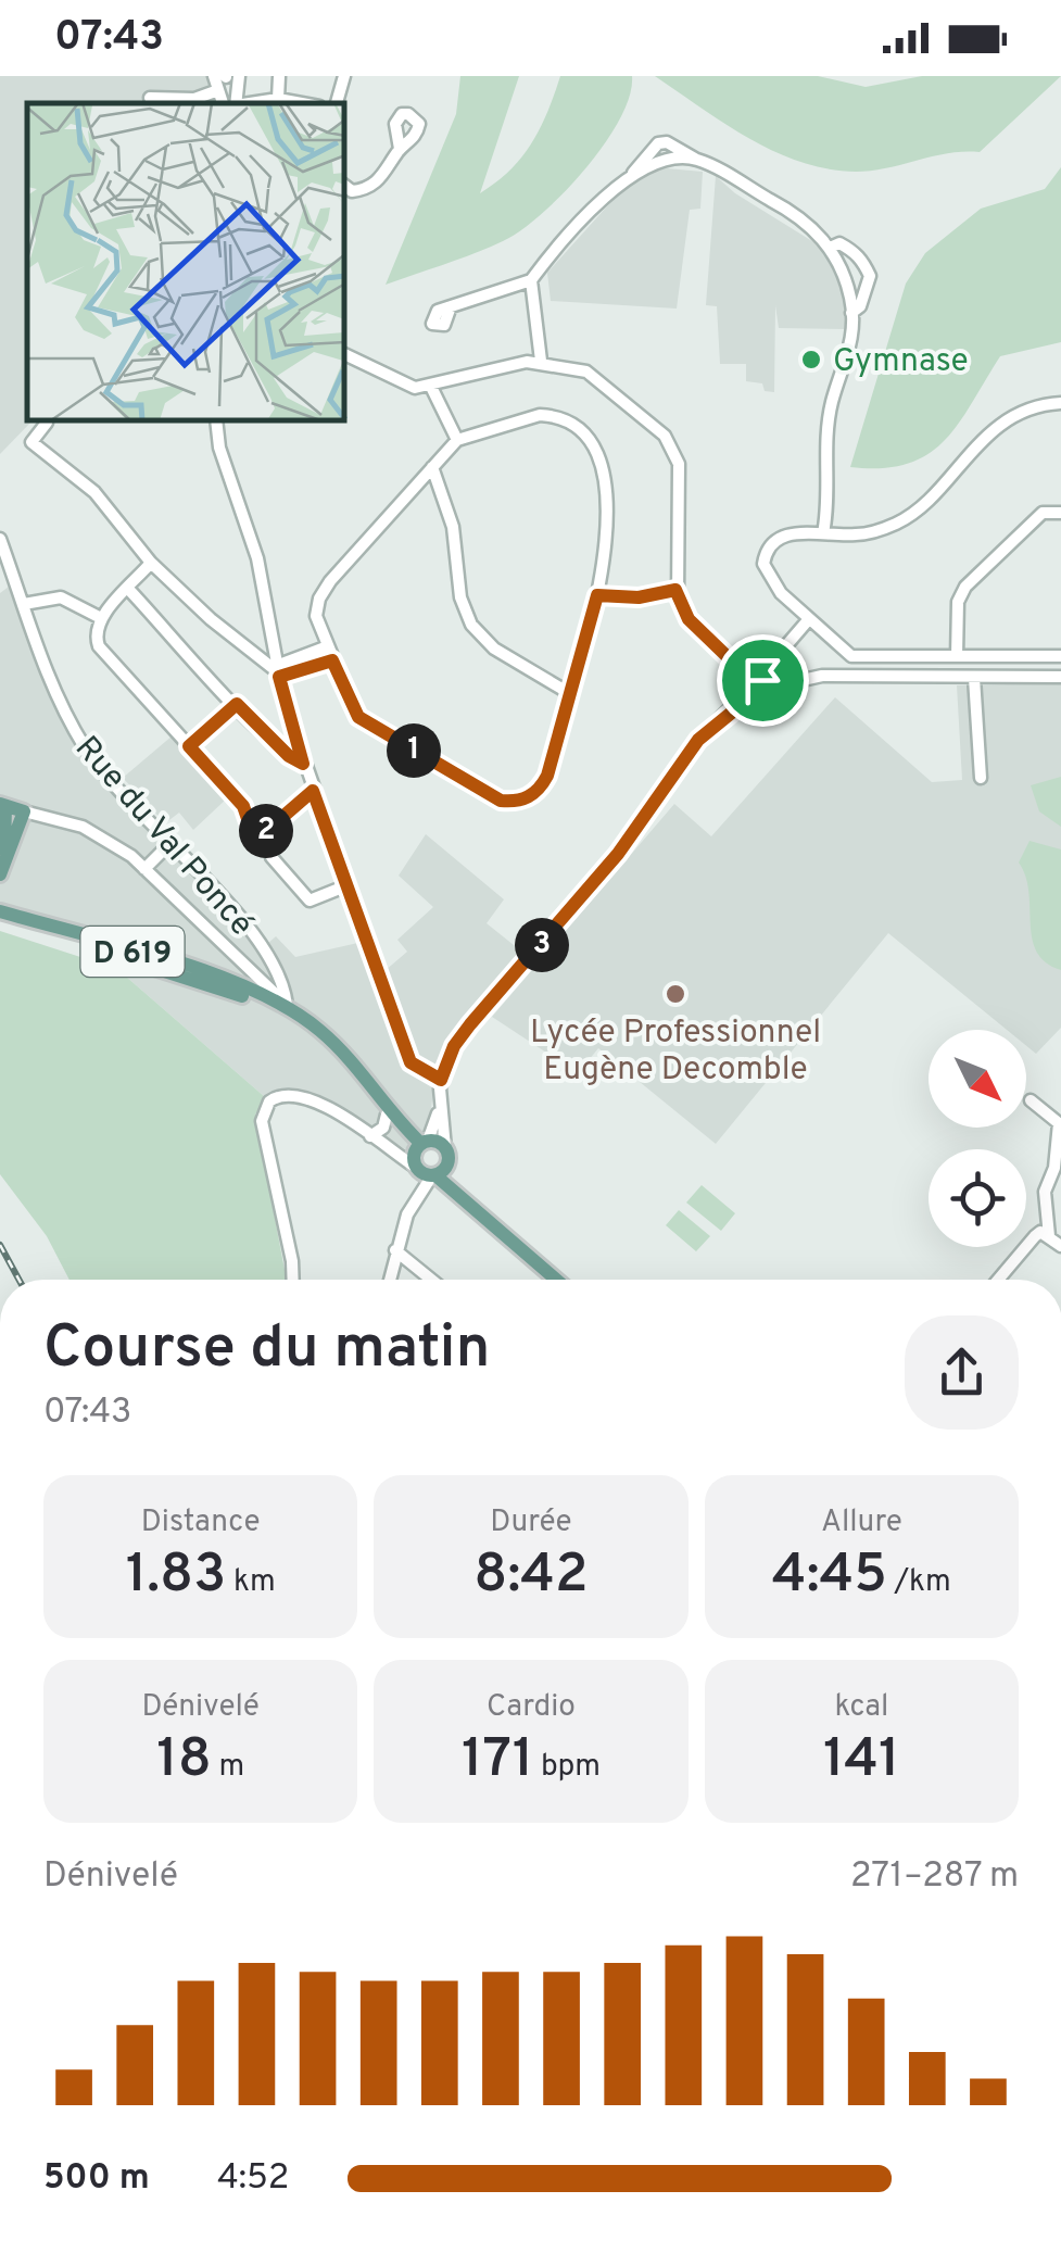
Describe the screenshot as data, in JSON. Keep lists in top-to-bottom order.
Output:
{
  "streets": {
    "main road": ["D 619"],
    "street": ["Rue du Val Poncé"]
  },
  "crossings": [
    ["Rue du Val Poncé", "D 619"]
  ],
  "places": ["Gymnase", "Lycée Professionnel Eugène Decomble"],
  "north": "bottom right",
  "page": {
    "status": "07:43",
    "pins": ["1", "2", "3"],
    "heading": ["Course du matin", "07:43"],
    "stats": [
      ["Distance", "1.83 km"],
      ["Durée", "8:42"],
      ["Allure", "4:45 /km"],
      ["Dénivelé", "18 m"],
      ["Cardio", "171 bpm"],
      ["kcal", "141"]
    ],
    "chart": ["Dénivelé", "271–287 m"],
    "list": [
      {
        "name": "500 m",
        "note": "4:52"
      }
    ]
  }
}
